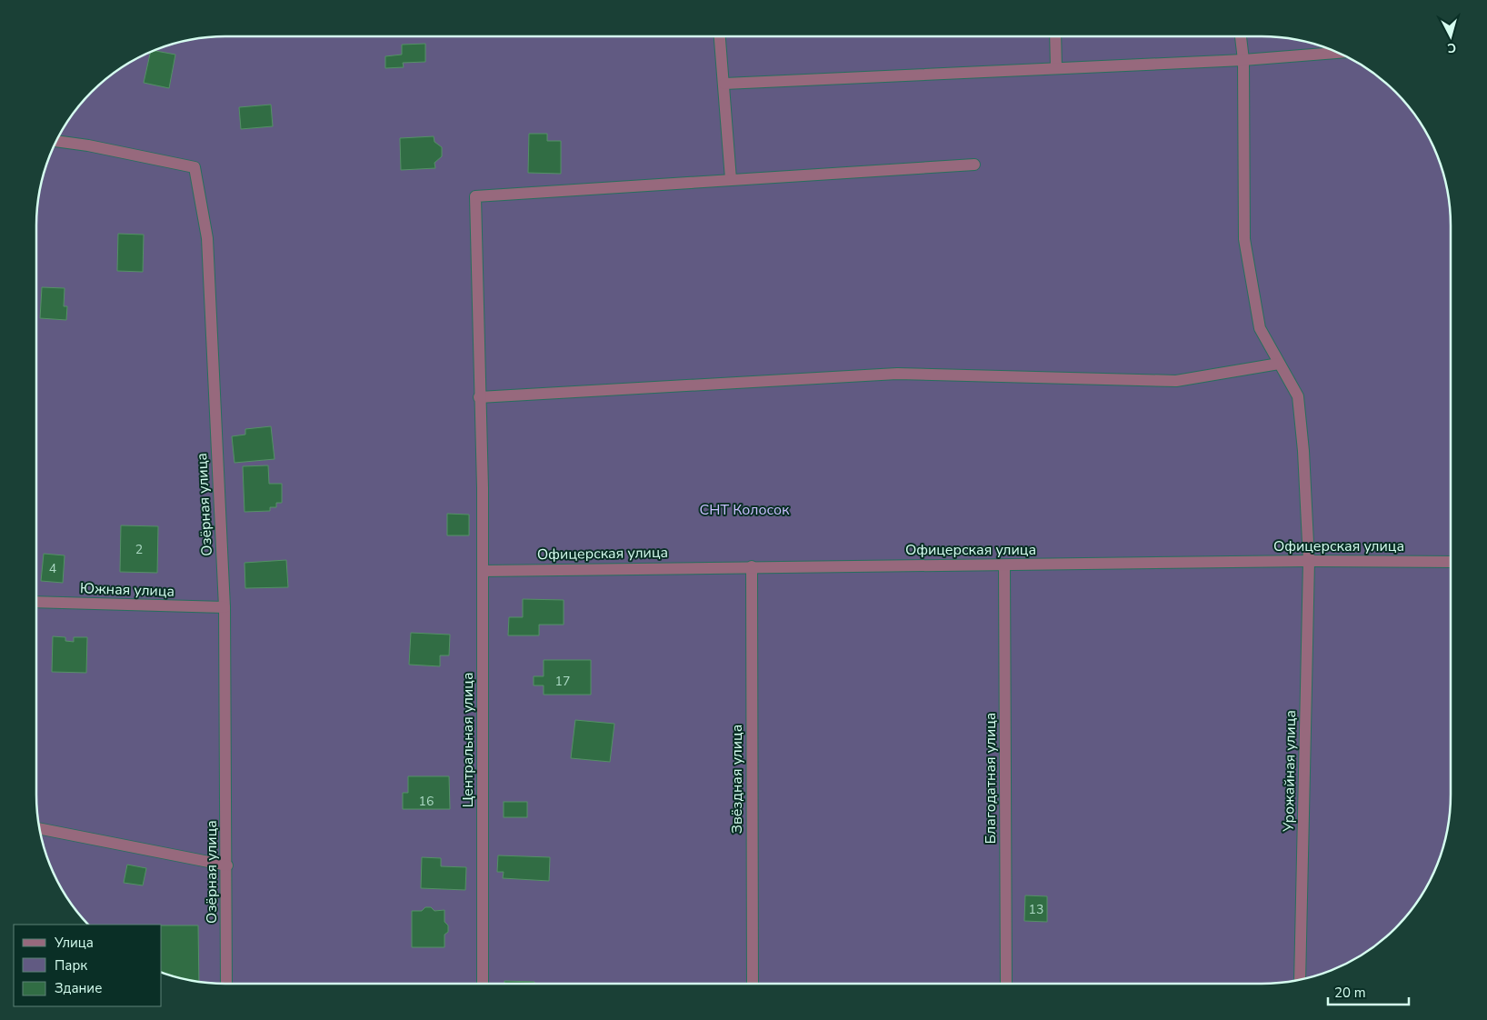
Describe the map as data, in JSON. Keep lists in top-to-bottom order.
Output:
{
  "streets": {
    "street": [
      "Озёрная улица",
      "Офицерская улица",
      "Южная улица",
      "Центральная улица",
      "Урожайная улица",
      "Благодатная улица",
      "Звёздная улица"
    ]
  },
  "crossings": [
    ["Озёрная улица", "Южная улица"],
    ["Офицерская улица", "Центральная улица"],
    ["Офицерская улица", "Урожайная улица"],
    ["Офицерская улица", "Благодатная улица"],
    ["Офицерская улица", "Звёздная улица"]
  ],
  "parks": ["СНТ Колосок"],
  "house_numbers": [
    "2",
    "4",
    "17",
    "16",
    "13"
  ],
  "legend": ["Улица", "Парк", "Здание"],
  "scale_bar": "20 m",
  "north": "bottom"
}
